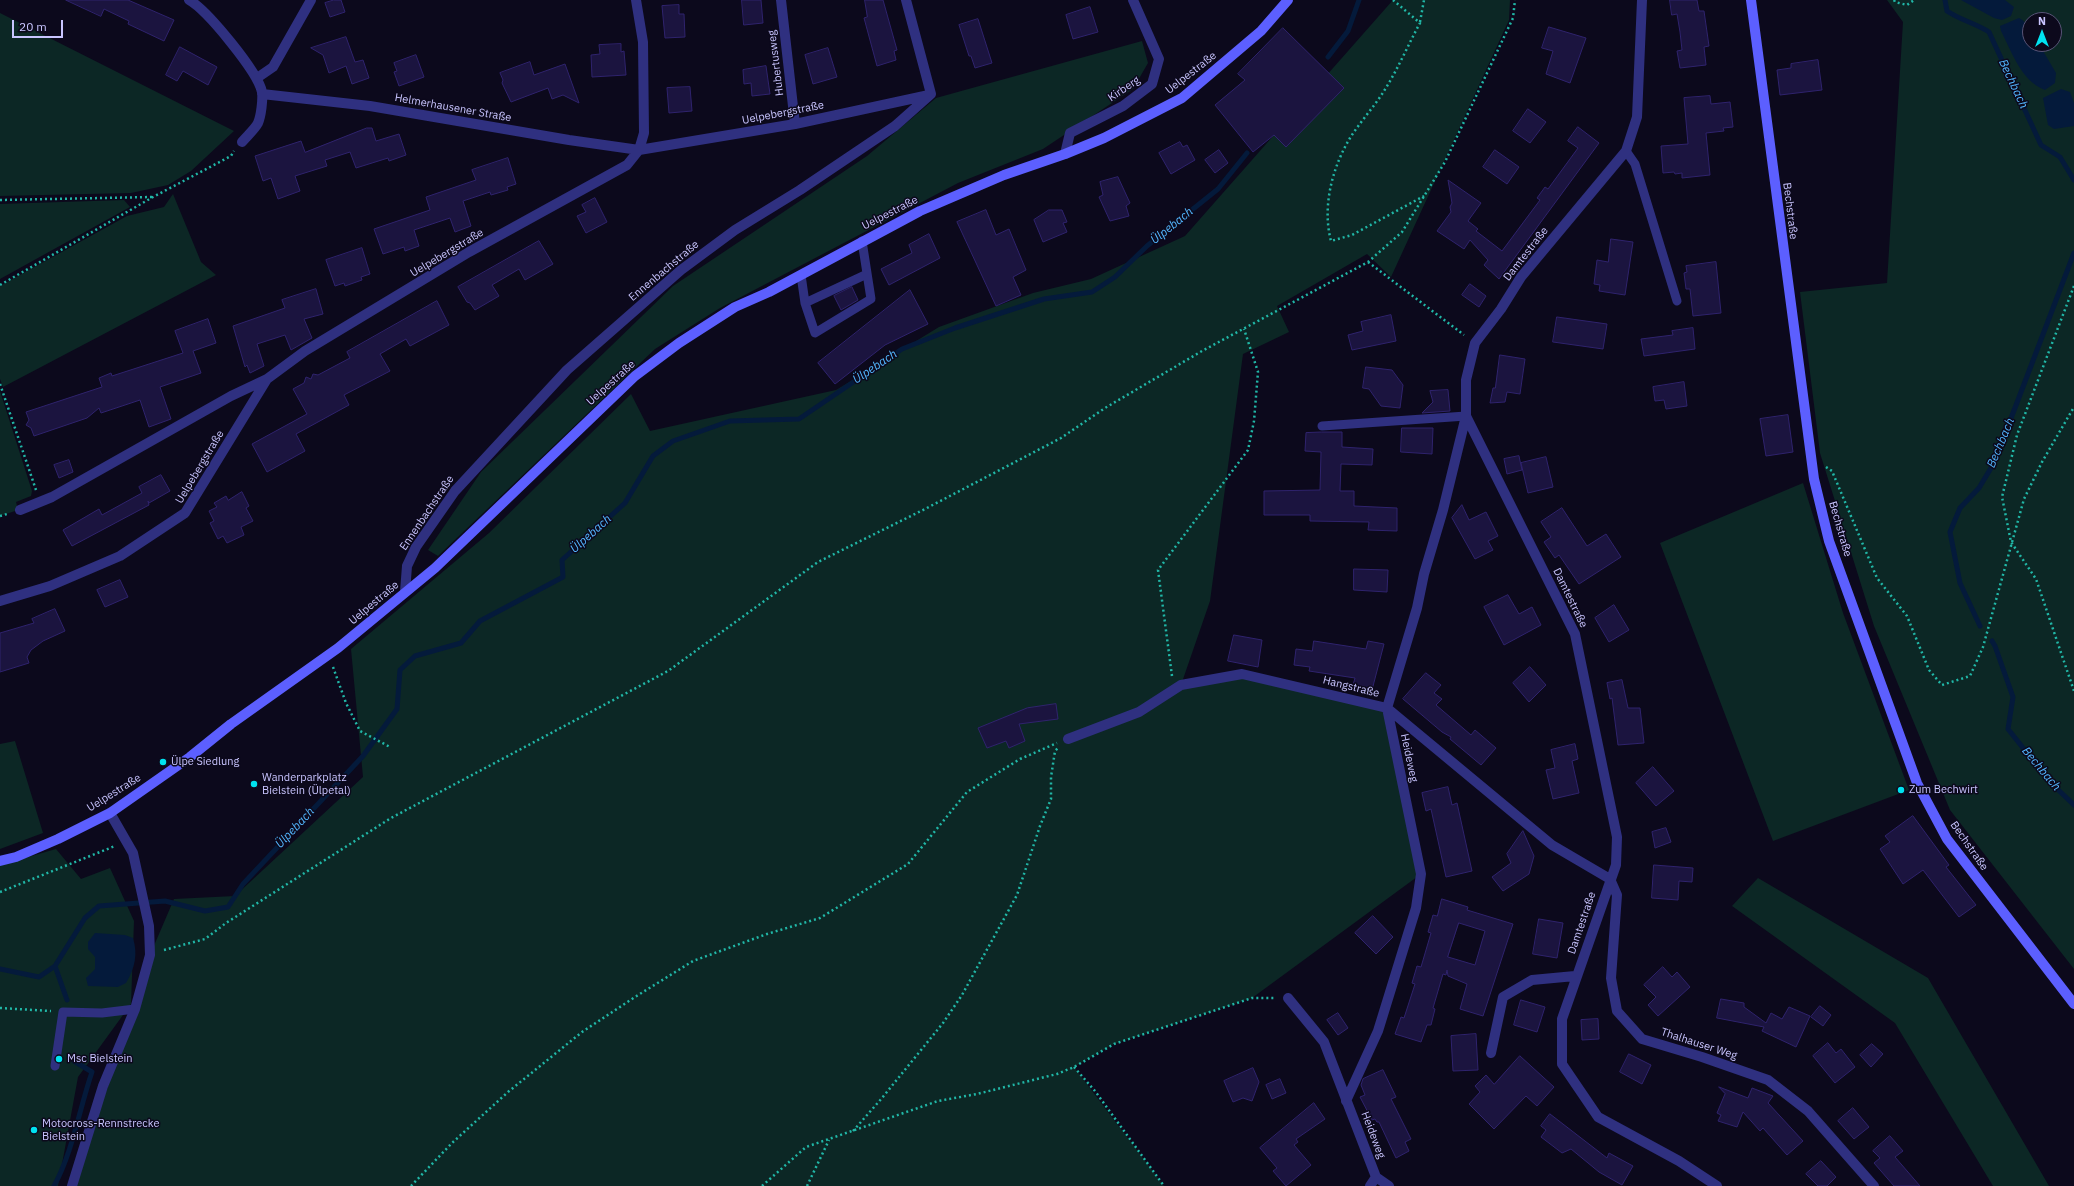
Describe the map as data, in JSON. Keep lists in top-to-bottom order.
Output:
{
  "streets": {
    "main road": ["Uelpestraße", "Bechstraße"],
    "street": [
      "Hubertusweg",
      "Kirberg",
      "Helmerhausener Straße",
      "Uelpebergstraße",
      "Damtestraße",
      "Ennenbachstraße",
      "Hangstraße",
      "Heideweg",
      "Thalhauser Weg"
    ]
  },
  "crossings": [
    ["Hubertusweg", "Uelpebergstraße"],
    ["Uelpestraße", "Kirberg"],
    ["Uelpestraße", "Ennenbachstraße"],
    ["Helmerhausener Straße", "Uelpebergstraße"],
    ["Uelpebergstraße", "Ennenbachstraße"],
    ["Damtestraße", "Hangstraße"],
    ["Damtestraße", "Heideweg"],
    ["Damtestraße", "Thalhauser Weg"],
    ["Hangstraße", "Heideweg"],
    ["Hangstraße", "Thalhauser Weg"]
  ],
  "water": ["Bechbach", "Ülpebach"],
  "places": [
    "Ülpe Siedlung",
    "Wanderparkplatz Bielstein (Ülpetal)",
    "Zum Bechwirt",
    "Msc Bielstein",
    "Motocross-Rennstrecke Bielstein"
  ],
  "scale_bar": "20 m",
  "north": "top"
}
